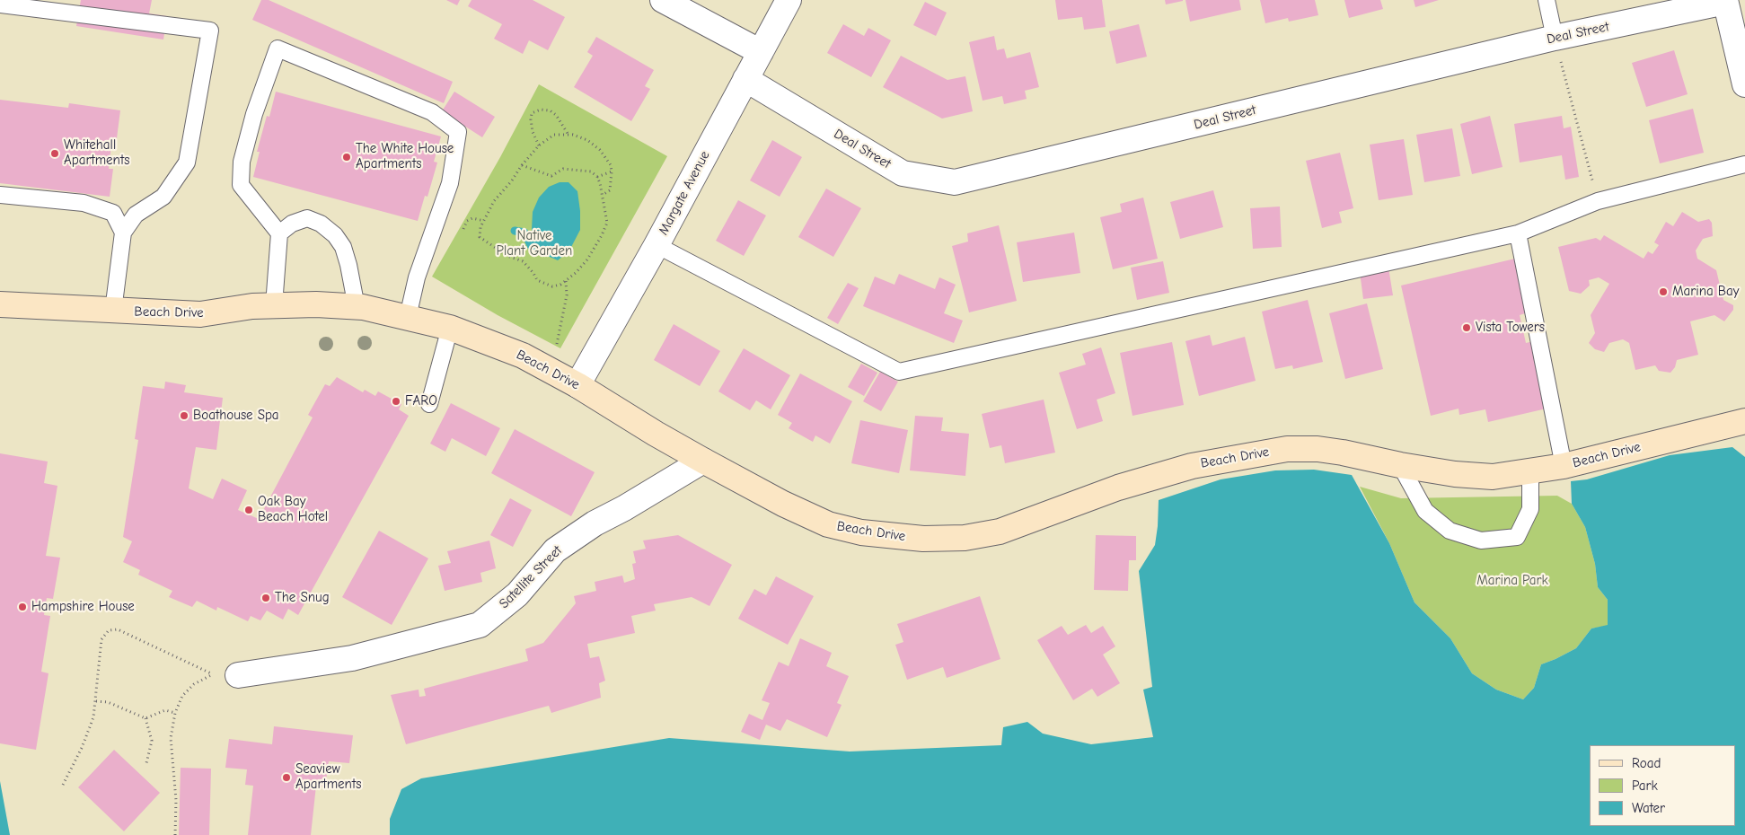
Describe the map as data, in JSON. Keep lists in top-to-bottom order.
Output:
{
  "streets": {
    "main road": ["Beach Drive"],
    "street": ["Deal Street", "Margate Avenue", "Satellite Street"]
  },
  "crossings": [
    ["Deal Street", "Margate Avenue"],
    ["Margate Avenue", "Beach Drive"],
    ["Beach Drive", "Satellite Street"]
  ],
  "parks": ["Native Plant Garden", "Marina Park"],
  "places": [
    "Whitehall Apartments",
    "The White House Apartments",
    "Marina Bay",
    "Vista Towers",
    "FARO",
    "Boathouse Spa",
    "Oak Bay Beach Hotel",
    "The Snug",
    "Hampshire House",
    "Seaview Apartments"
  ],
  "legend": ["Road", "Park", "Water"]
}
